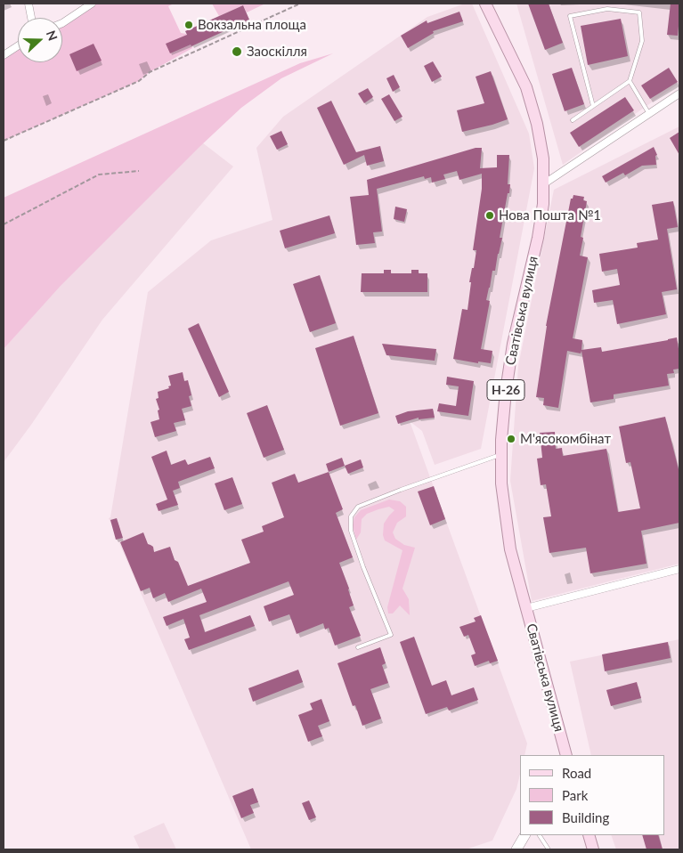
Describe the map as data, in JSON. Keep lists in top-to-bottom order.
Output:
{
  "streets": {
    "main road": ["Сватівська вулиця", "Н-26"]
  },
  "places": [
    "Вокзальна площа",
    "Заоскiлля",
    "Нова Пошта №1",
    "М'ясокомбінат"
  ],
  "legend": ["Road", "Park", "Building"],
  "north": "right"
}
